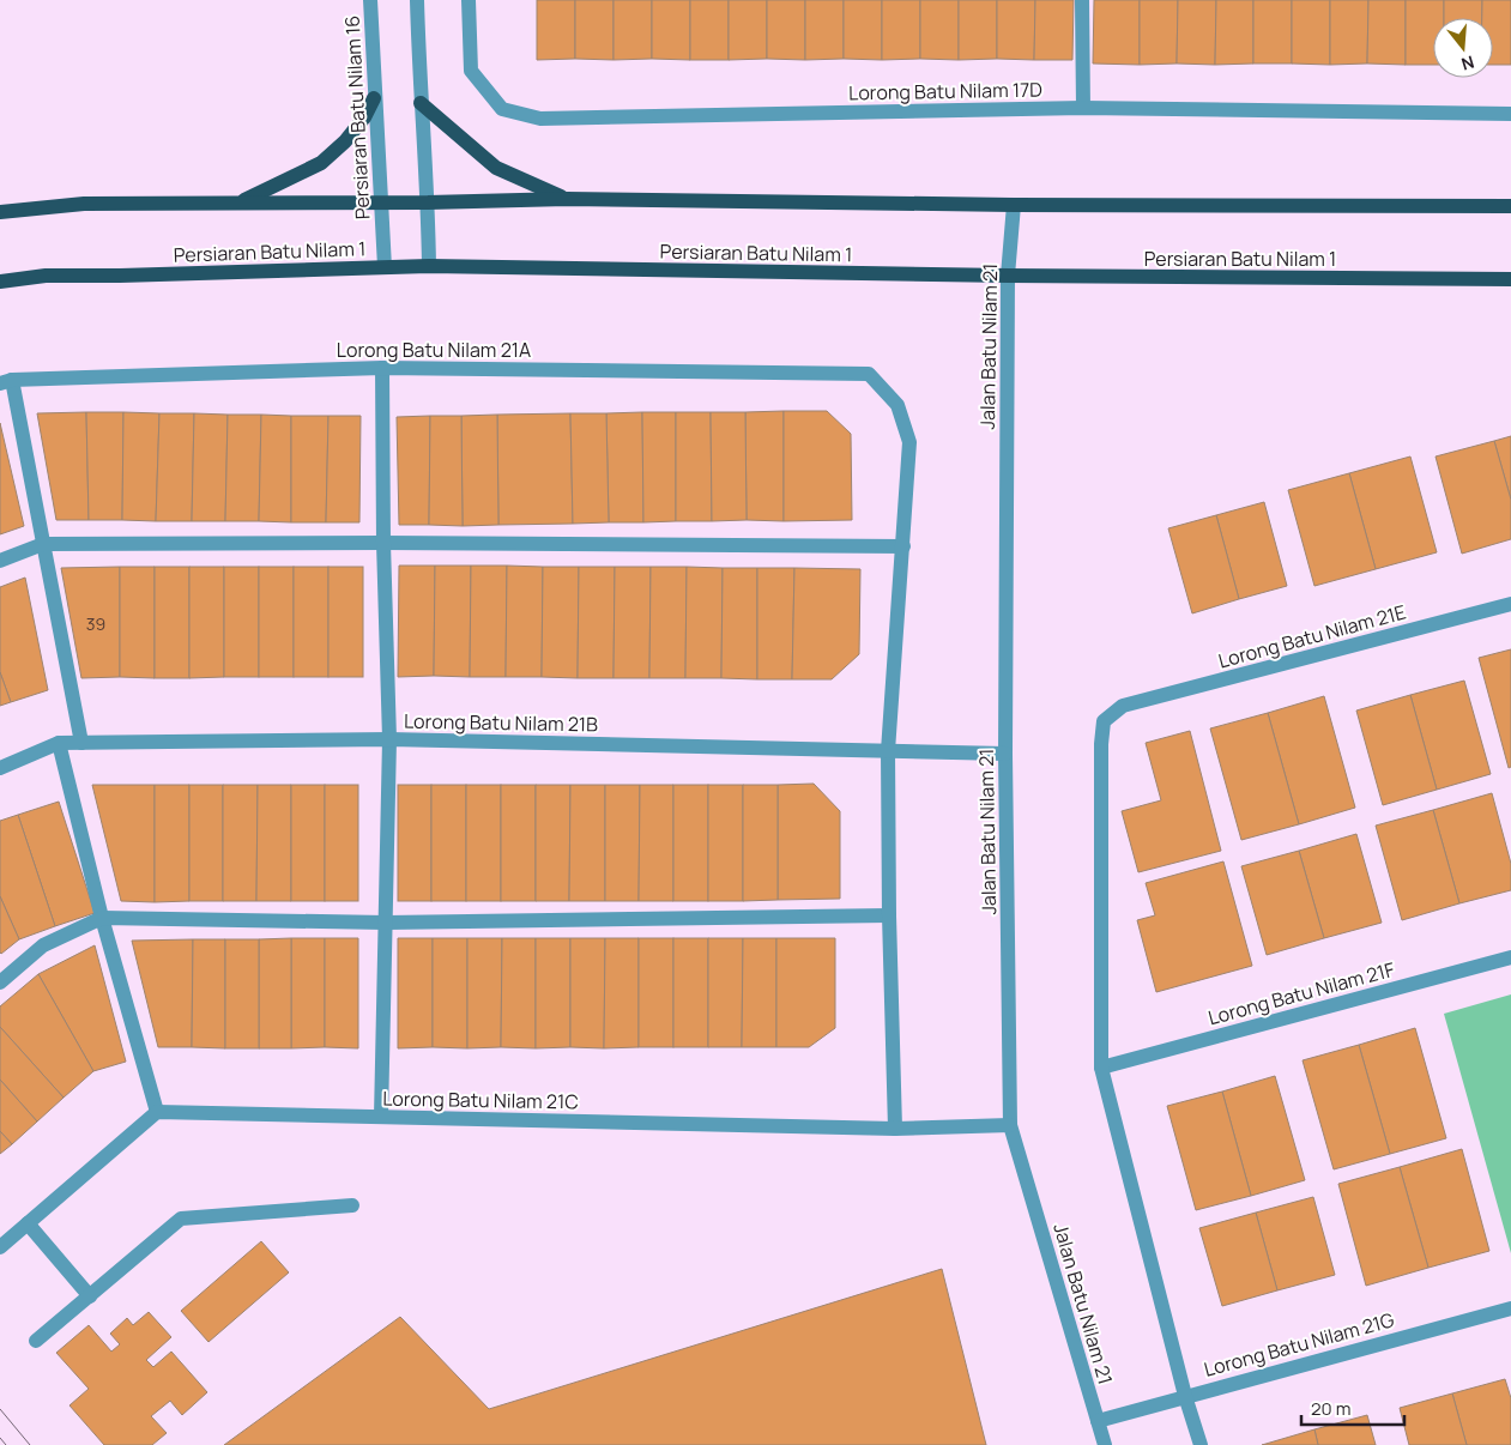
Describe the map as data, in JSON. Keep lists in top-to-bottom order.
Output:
{
  "streets": {
    "main road": ["Persiaran Batu Nilam 1"],
    "street": [
      "Lorong Batu Nilam 17D",
      "Persiaran Batu Nilam 16",
      "Jalan Batu Nilam 21",
      "Lorong Batu Nilam 21A",
      "Lorong Batu Nilam 21E",
      "Lorong Batu Nilam 21B",
      "Lorong Batu Nilam 21F",
      "Lorong Batu Nilam 21C",
      "Lorong Batu Nilam 21G"
    ]
  },
  "crossings": [
    ["Persiaran Batu Nilam 16", "Persiaran Batu Nilam 1"],
    ["Persiaran Batu Nilam 1", "Jalan Batu Nilam 21"],
    ["Jalan Batu Nilam 21", "Lorong Batu Nilam 21B"],
    ["Jalan Batu Nilam 21", "Lorong Batu Nilam 21C"],
    ["Jalan Batu Nilam 21", "Lorong Batu Nilam 21G"],
    ["Lorong Batu Nilam 21E", "Lorong Batu Nilam 21F"]
  ],
  "house_numbers": ["39"],
  "scale_bar": "20 m",
  "north": "bottom"
}
